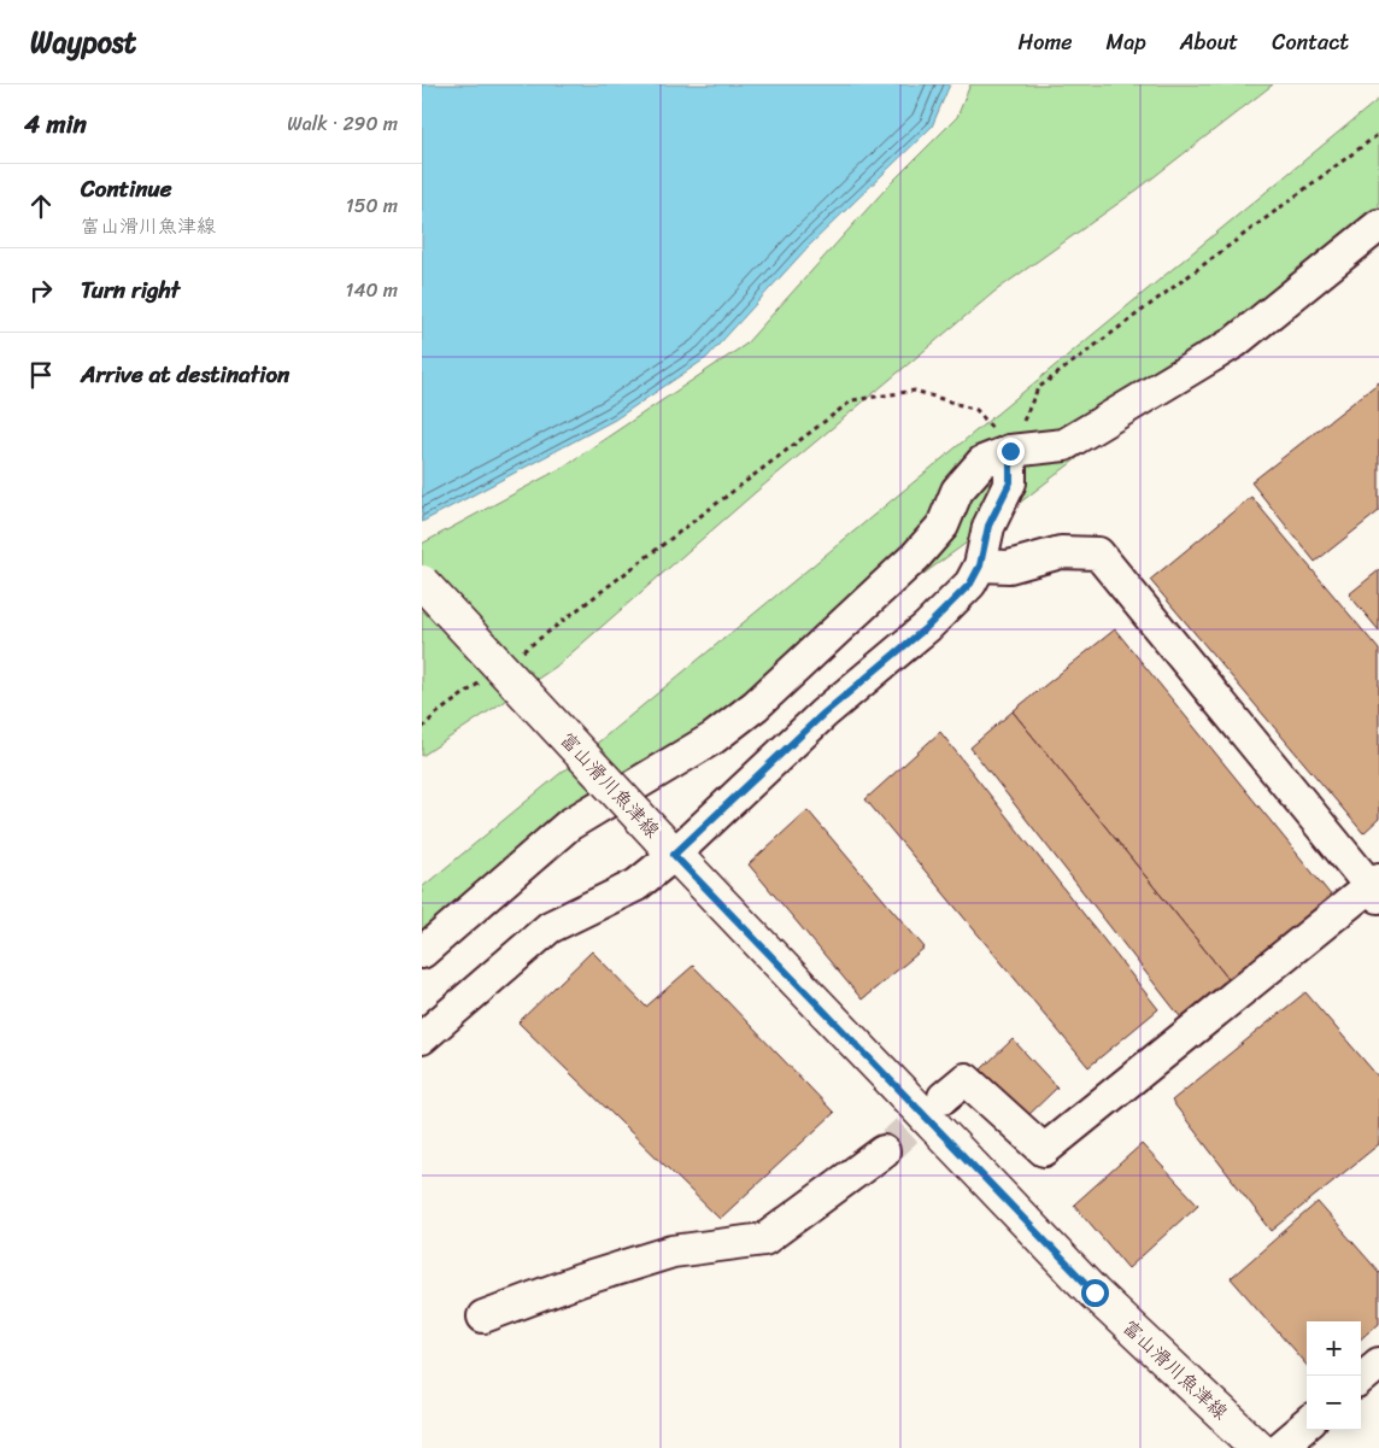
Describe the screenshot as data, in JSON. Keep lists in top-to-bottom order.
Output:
{
  "streets": {
    "main road": ["富山滑川魚津線"]
  },
  "page": {
    "header": "Waypost",
    "nav": [
      "Home",
      "Map",
      "About",
      "Contact"
    ],
    "heading": ["4 min", "Walk · 290 m"],
    "list": [
      ["Continue", "富山滑川魚津線", "150 m"],
      ["Turn right", "140 m"],
      "Arrive at destination"
    ],
    "map_buttons": ["+", "−"]
  }
}
